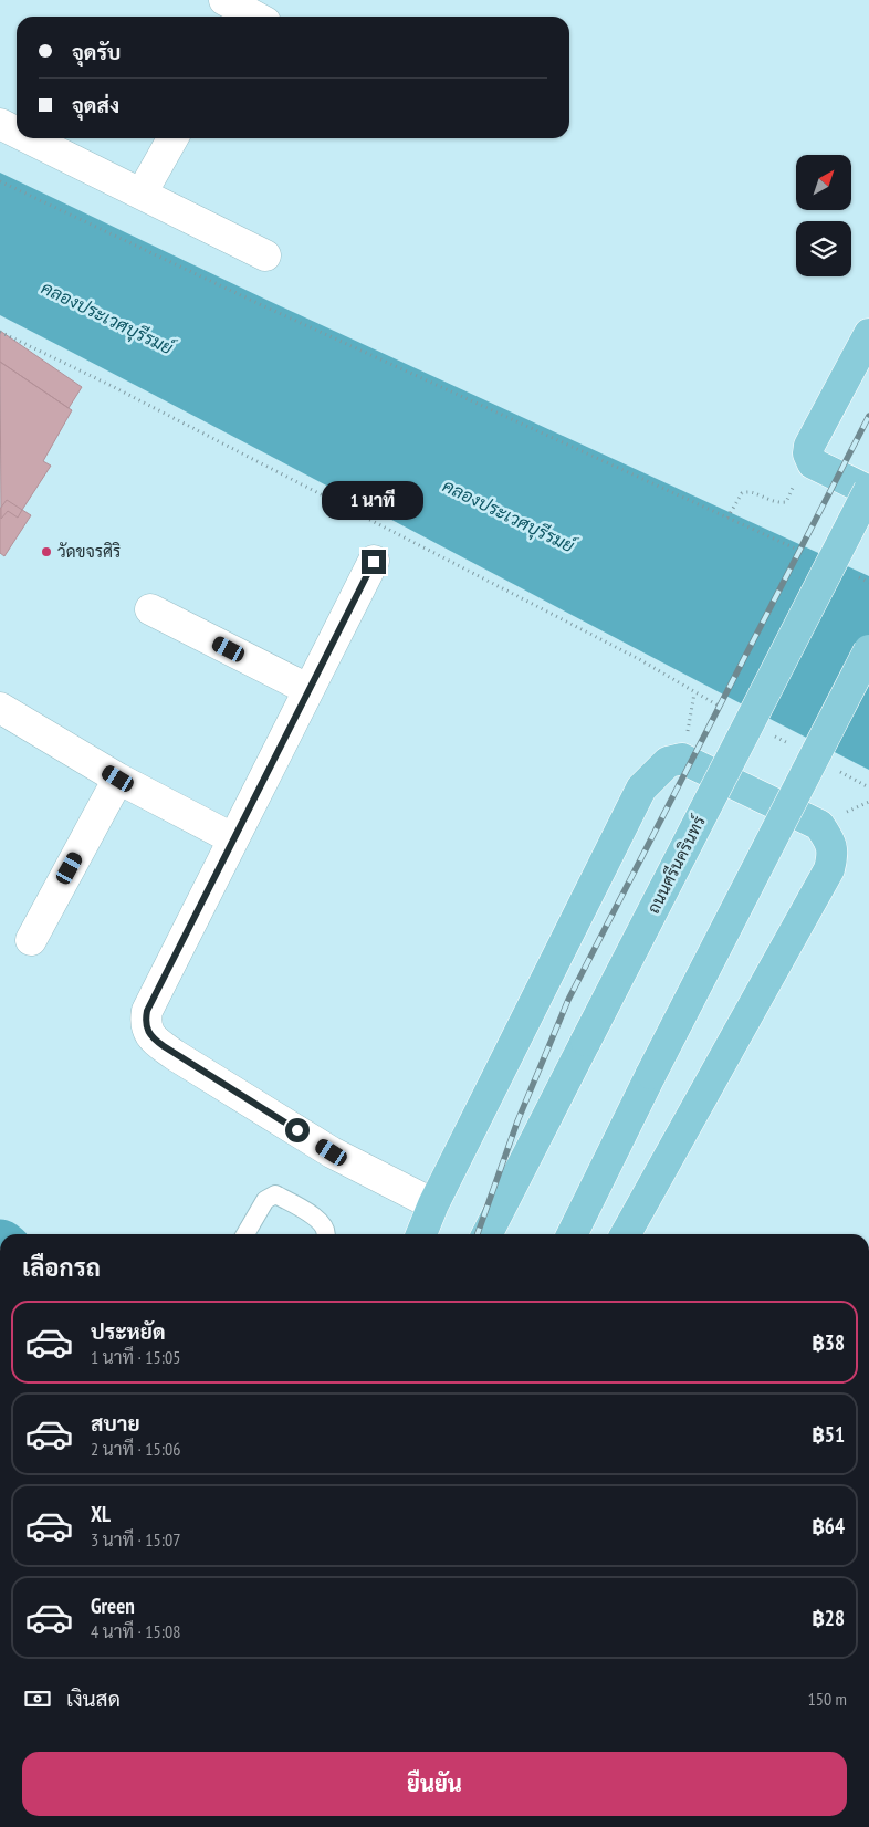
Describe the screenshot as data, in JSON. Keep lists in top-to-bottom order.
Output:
{
  "streets": {
    "main road": ["ถนนศรีนครินทร์"]
  },
  "water": ["คลองประเวศบุรีรมย์"],
  "places": ["วัดขจรศิริ"],
  "north": "top right",
  "page": {
    "banner": ["จุดรับ", "จุดส่ง"],
    "bubble": "1 นาที",
    "heading": "เลือกรถ",
    "list": [
      {
        "name": "ประหยัด",
        "note": "1 นาที · 15:05",
        "value": "฿38"
      },
      {
        "name": "สบาย",
        "note": "2 นาที · 15:06",
        "value": "฿51"
      },
      {
        "name": "XL",
        "note": "3 นาที · 15:07",
        "value": "฿64"
      },
      {
        "name": "Green",
        "note": "4 นาที · 15:08",
        "value": "฿28"
      }
    ],
    "pay": ["เงินสด", "150 m"],
    "buttons": "ยืนยัน"
  }
}
